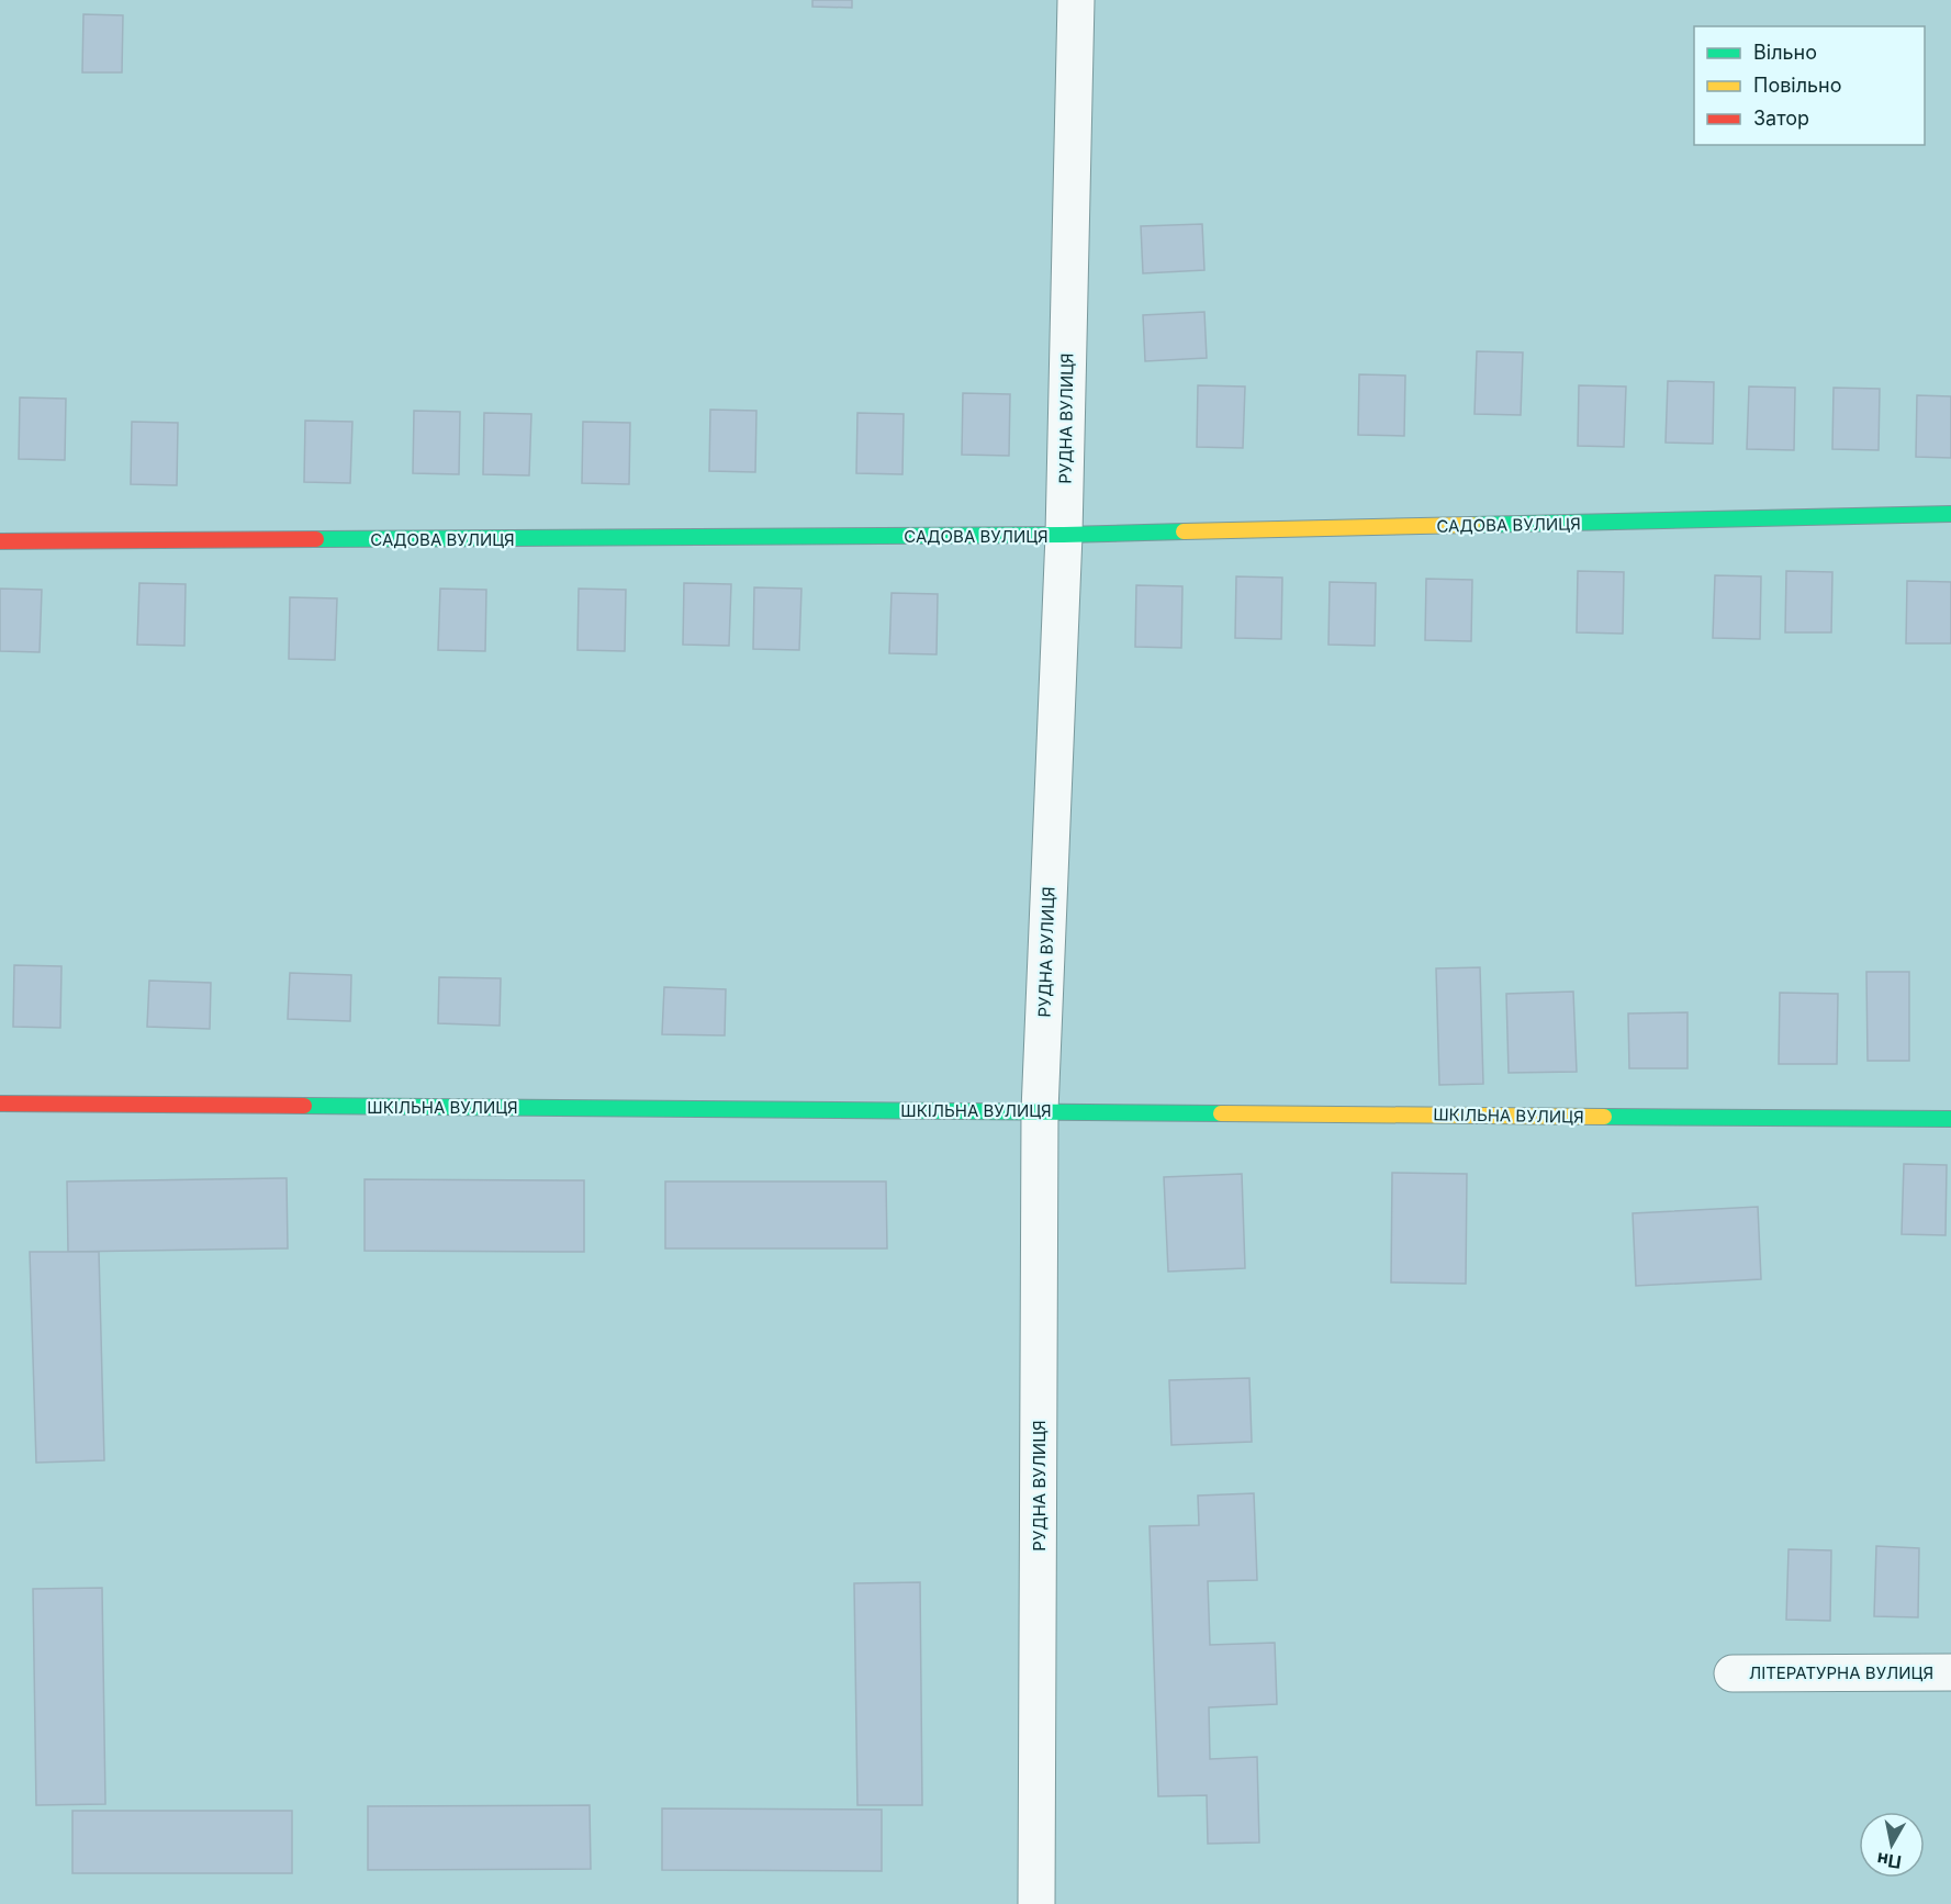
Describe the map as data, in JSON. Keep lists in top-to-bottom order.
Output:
{
  "streets": {
    "street": [
      "РУДНА ВУЛИЦЯ",
      "САДОВА ВУЛИЦЯ",
      "ШКІЛЬНА ВУЛИЦЯ",
      "ЛІТЕРАТУРНА ВУЛИЦЯ"
    ]
  },
  "crossings": [
    ["РУДНА ВУЛИЦЯ", "САДОВА ВУЛИЦЯ"],
    ["РУДНА ВУЛИЦЯ", "ШКІЛЬНА ВУЛИЦЯ"]
  ],
  "legend": ["Вільно", "Повільно", "Затор"],
  "north": "bottom"
}
